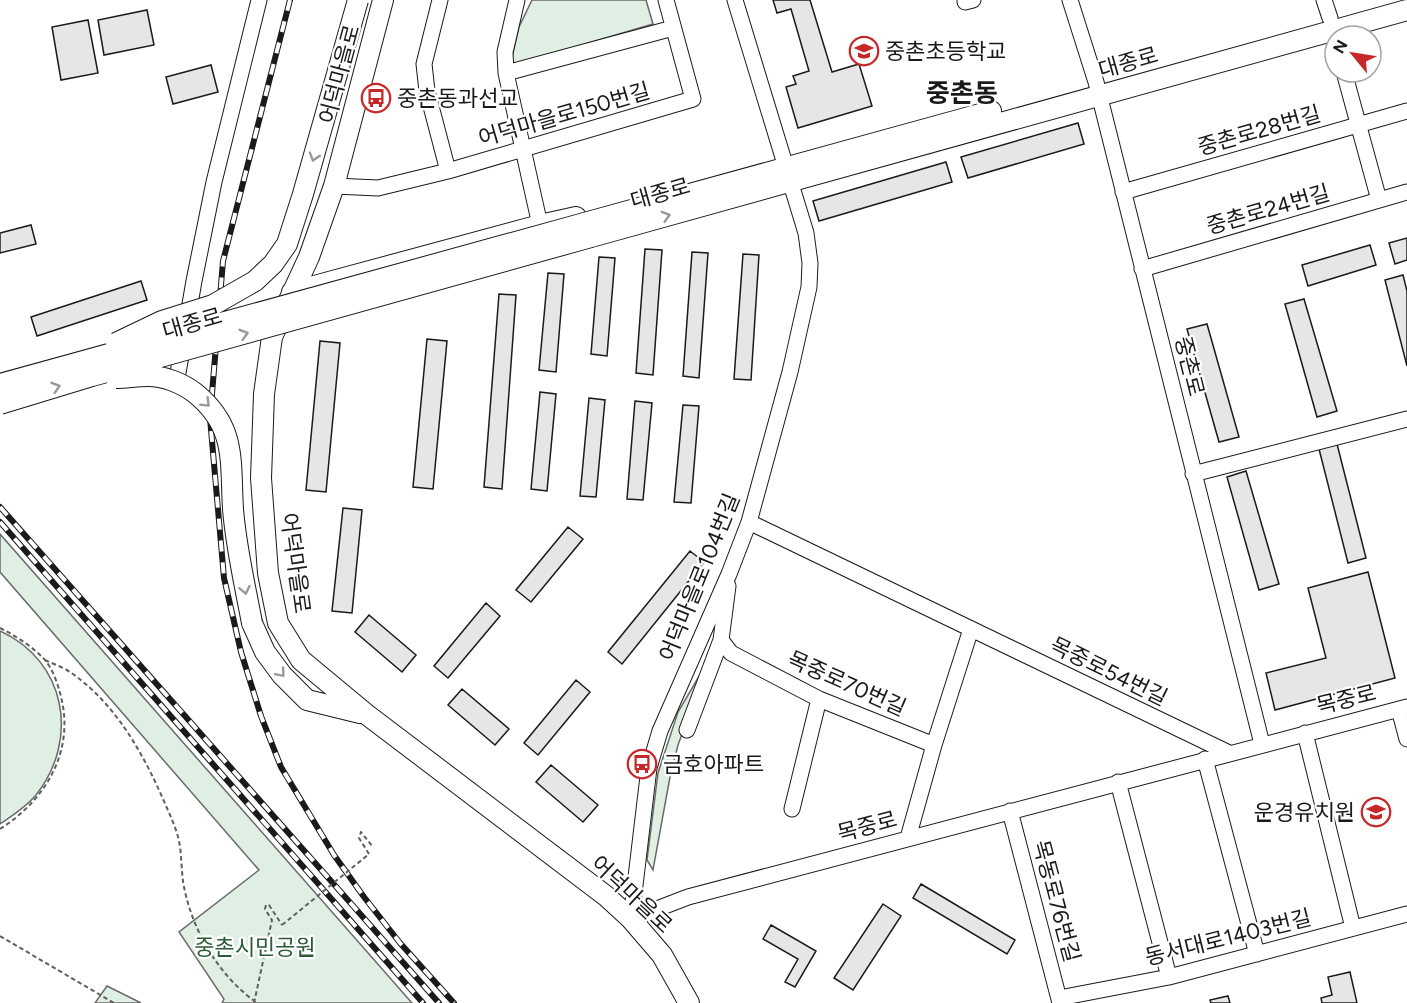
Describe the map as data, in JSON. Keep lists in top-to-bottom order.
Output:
{
  "streets": {
    "main road": ["대종로", "어덕마을로"],
    "street": [
      "어덕마을로150번길",
      "중촌로28번길",
      "중촌로24번길",
      "중촌로",
      "어덕마을로104번길",
      "목중로54번길",
      "목중로70번길",
      "목중로",
      "목동로76번길",
      "동서대로1403번길"
    ]
  },
  "crossings": [
    ["대종로", "중촌로"],
    ["대종로", "어덕마을로104번길"],
    ["어덕마을로", "어덕마을로150번길"],
    ["어덕마을로", "어덕마을로104번길"],
    ["어덕마을로", "목중로"],
    ["중촌로28번길", "중촌로"],
    ["중촌로24번길", "중촌로"],
    ["중촌로", "목중로"],
    ["어덕마을로104번길", "목중로54번길"],
    ["어덕마을로104번길", "목중로"],
    ["목중로54번길", "목중로"],
    ["목중로", "목동로76번길"],
    ["목중로", "동서대로1403번길"],
    ["목동로76번길", "동서대로1403번길"]
  ],
  "districts": ["중촌동"],
  "parks": ["중촌시민공원"],
  "places": {
    "school or university": ["중촌초등학교", "운경유치원"],
    "bus stop": ["중촌동과선교", "금호아파트"]
  },
  "north": "top left"
}
